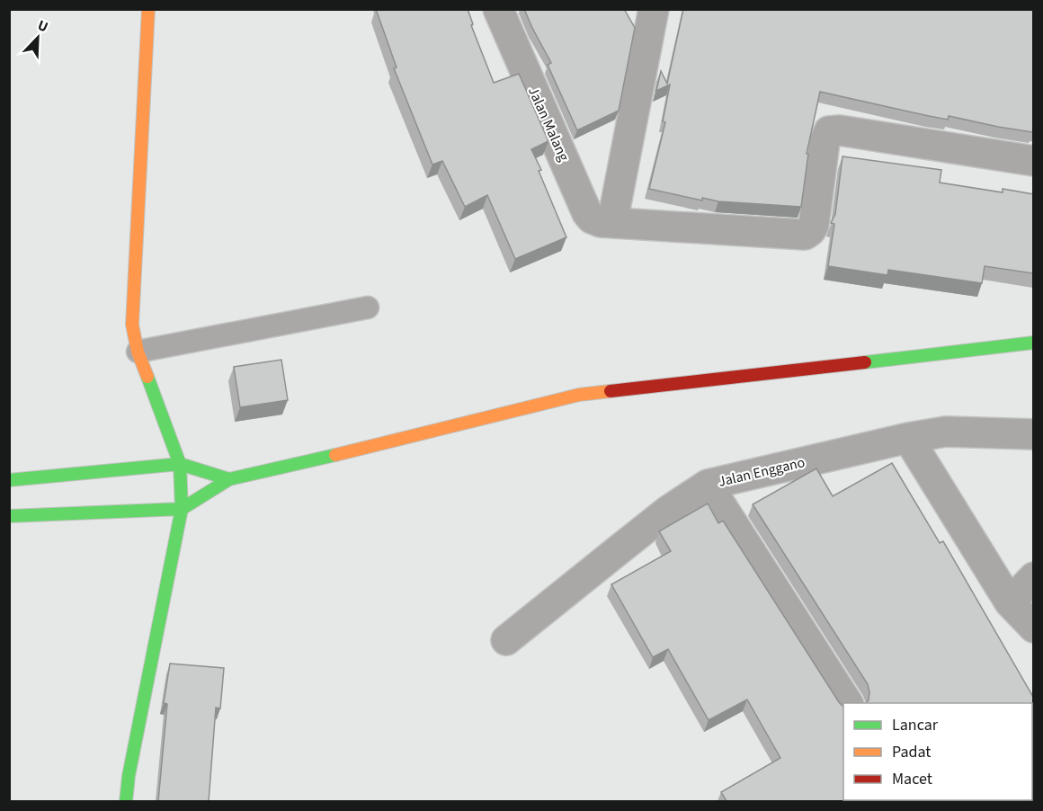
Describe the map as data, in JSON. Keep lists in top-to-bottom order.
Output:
{
  "streets": {
    "street": ["Jalan Malang", "Jalan Enggano"]
  },
  "legend": ["Lancar", "Padat", "Macet"],
  "north": "top right"
}
